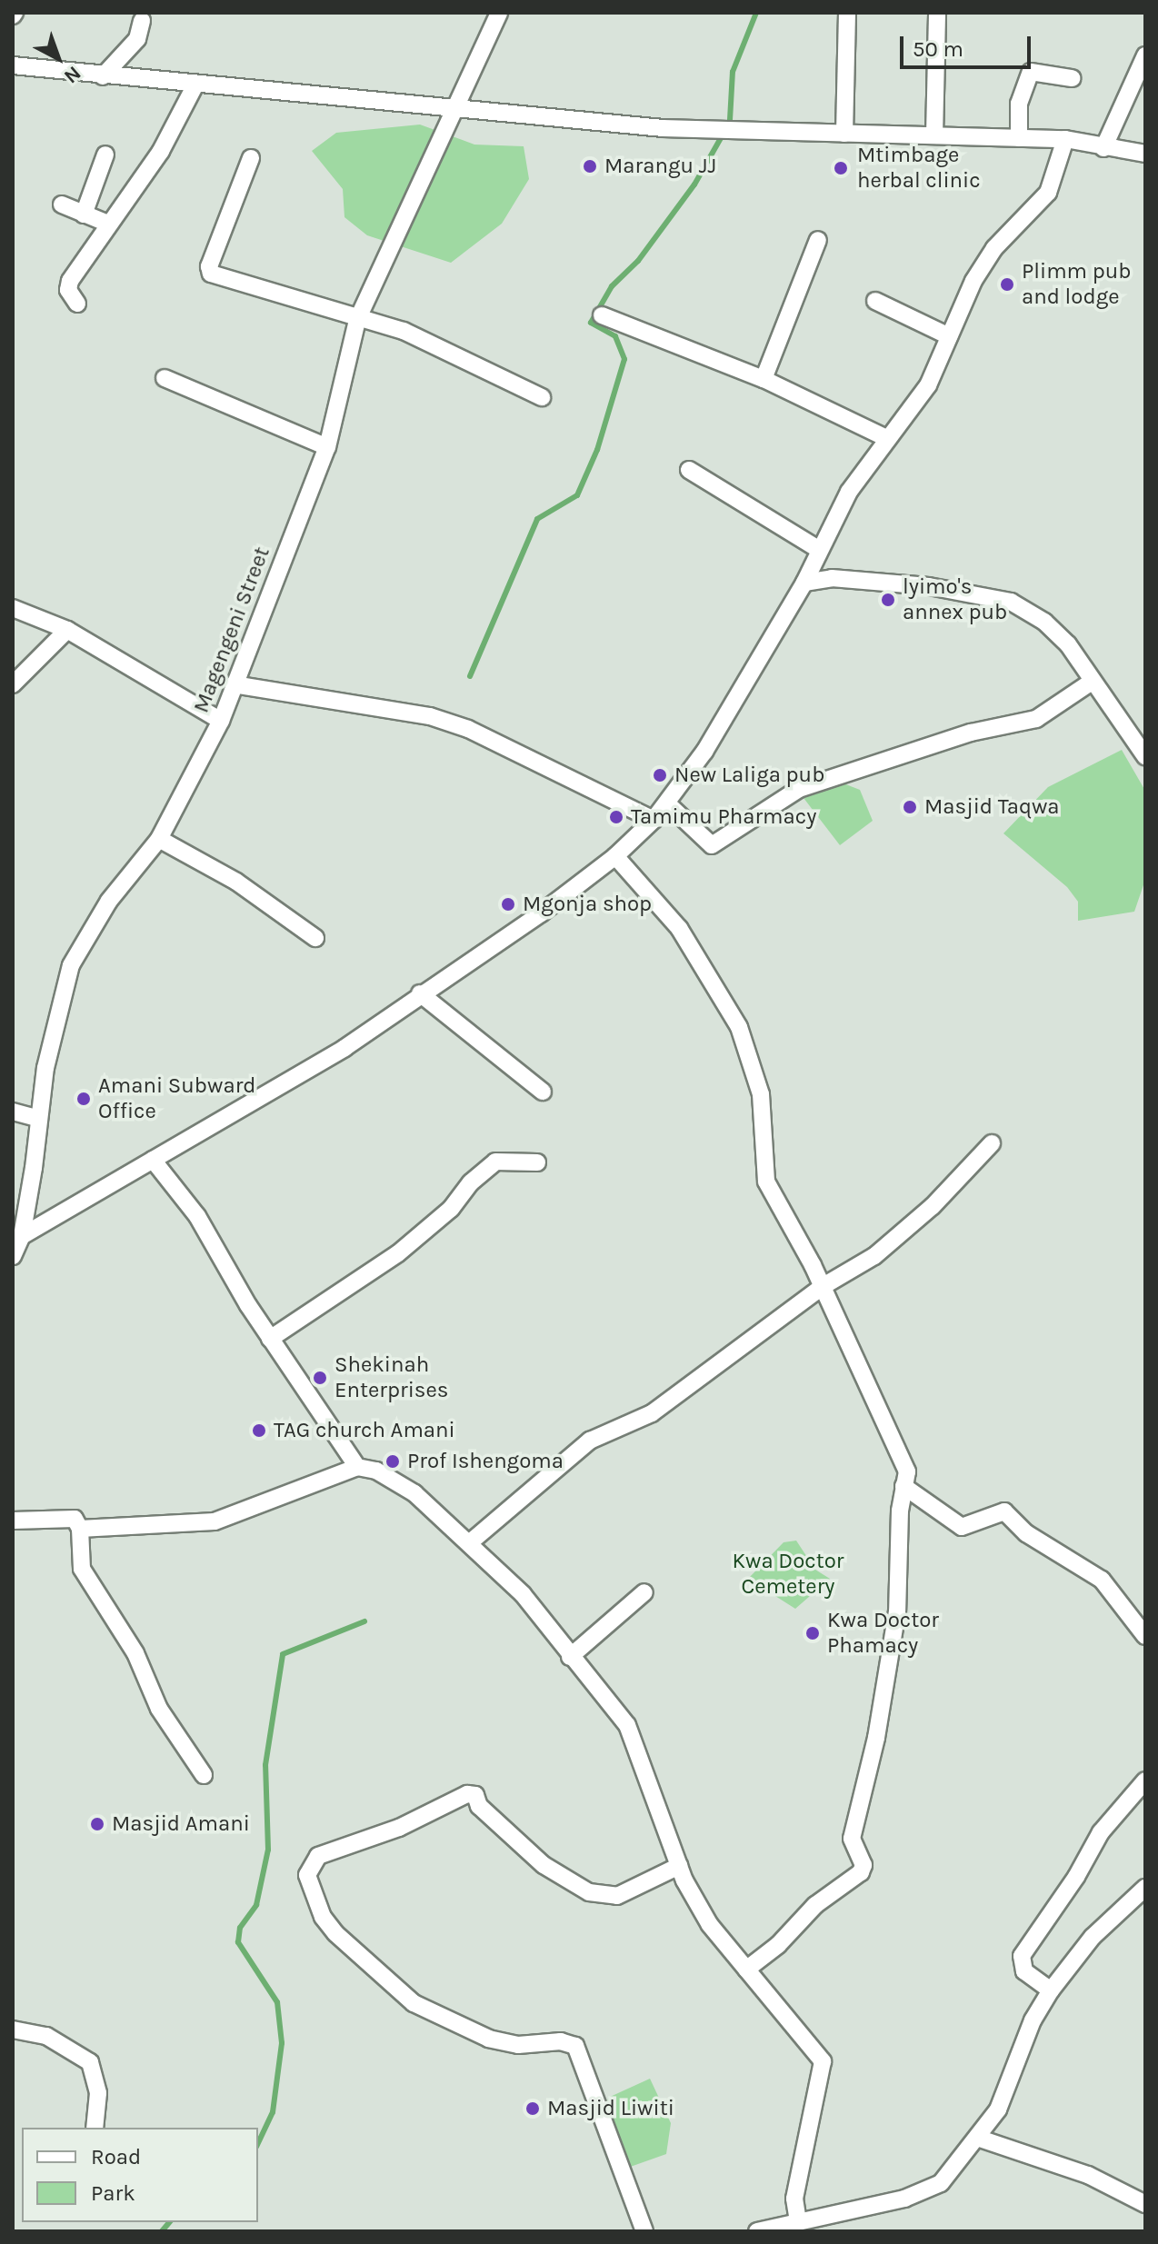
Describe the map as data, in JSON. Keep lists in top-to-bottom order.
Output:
{
  "streets": {
    "street": ["Magengeni Street"]
  },
  "parks": ["Kwa Doctor Cemetery"],
  "places": [
    "Marangu JJ",
    "Mtimbage herbal clinic",
    "Plimm pub and lodge",
    "lyimo's annex pub",
    "New Laliga pub",
    "Masjid Taqwa",
    "Tamimu Pharmacy",
    "Mgonja shop",
    "Amani Subward Office",
    "Shekinah Enterprises",
    "TAG church Amani",
    "Prof Ishengoma",
    "Kwa Doctor Phamacy",
    "Masjid Amani",
    "Masjid Liwiti"
  ],
  "legend": ["Road", "Park"],
  "scale_bar": "50 m",
  "north": "bottom right"
}
